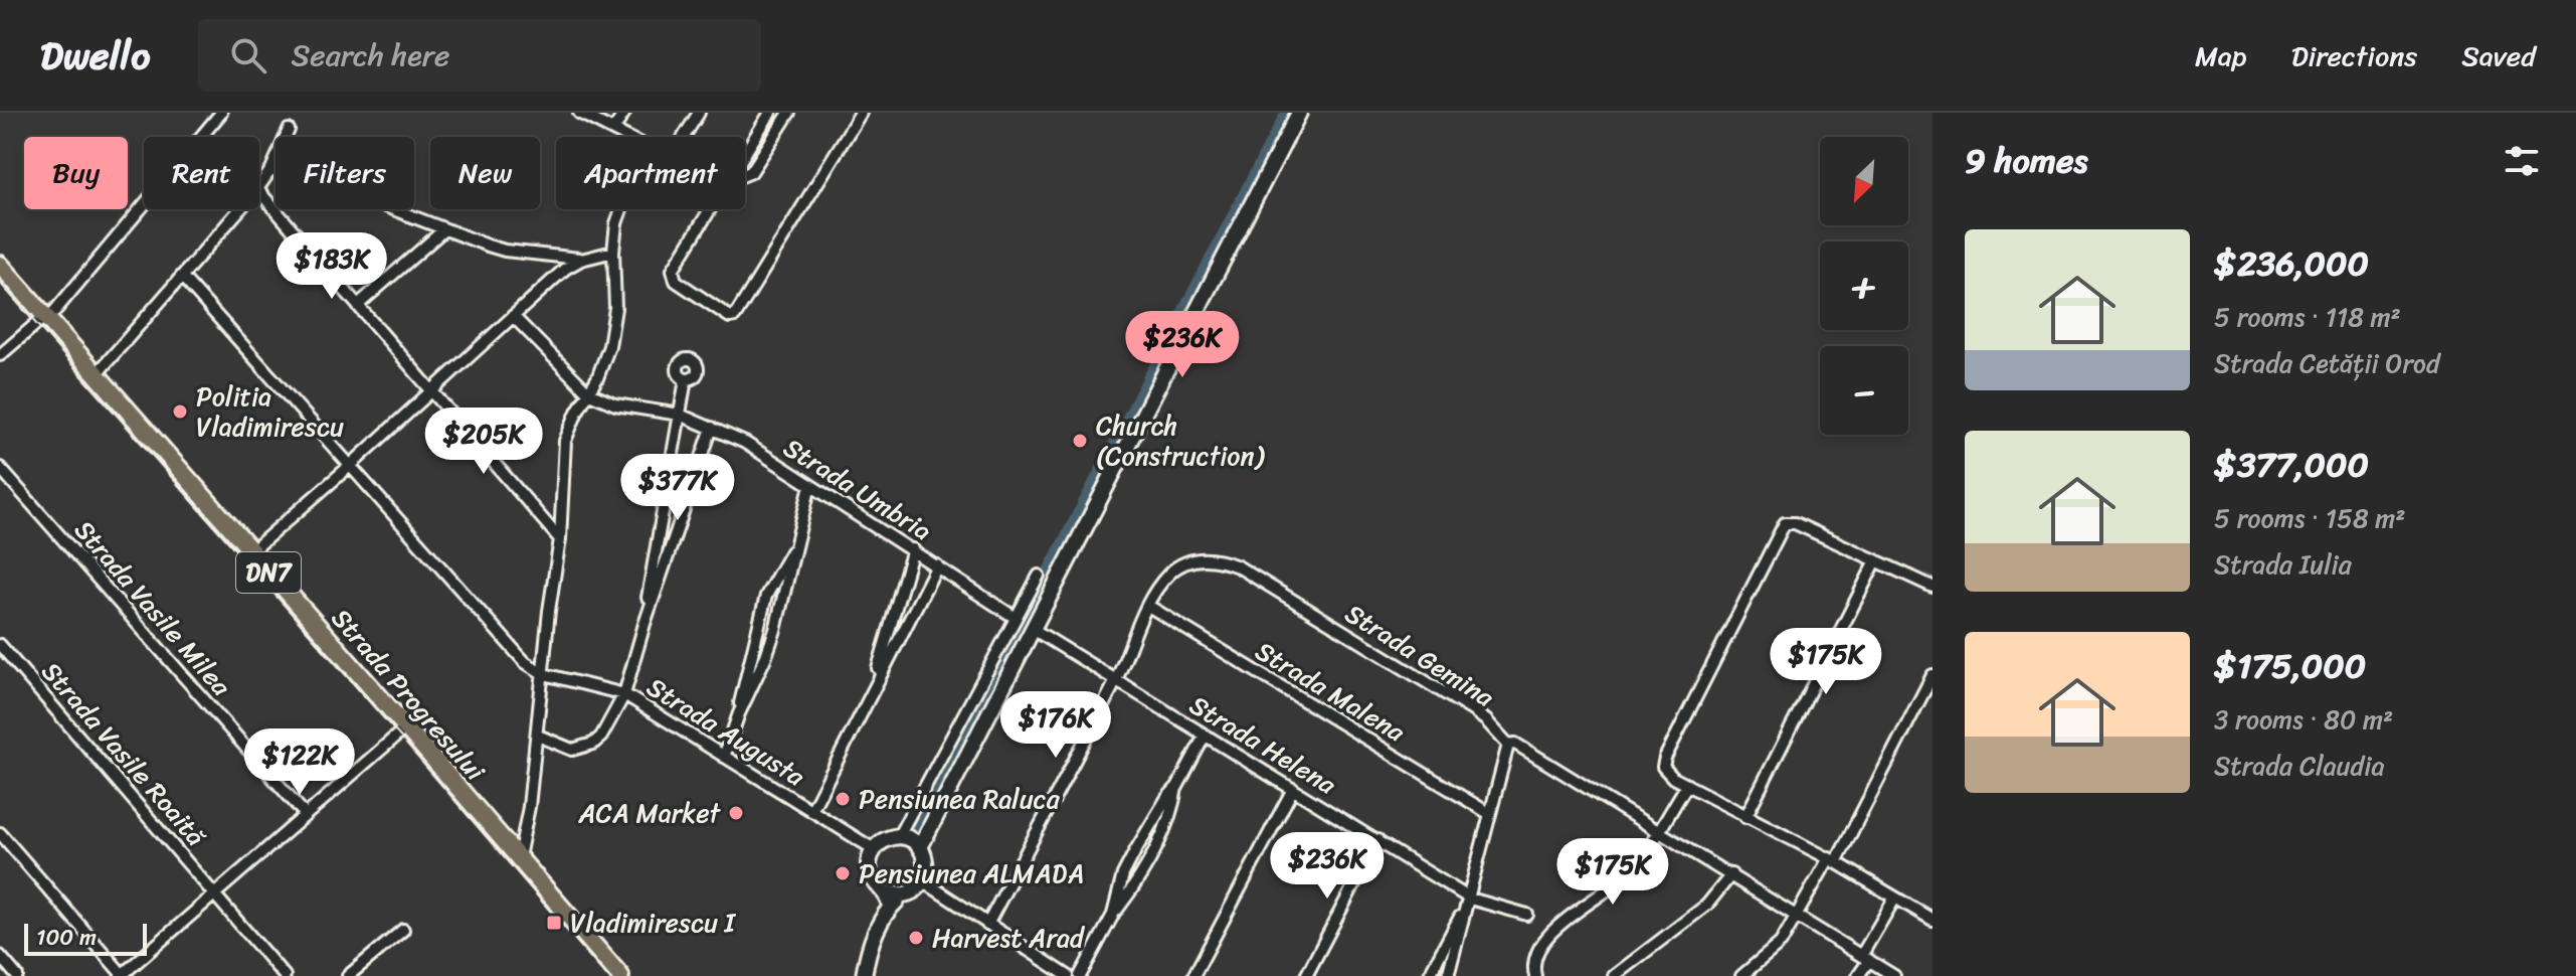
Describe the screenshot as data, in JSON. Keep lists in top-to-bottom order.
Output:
{
  "streets": {
    "main road": ["DN7", "Strada Progresului"],
    "street": [
      "Strada Umbria",
      "Strada Vasile Milea",
      "Strada Gemina",
      "Strada Malena",
      "Strada Augusta",
      "Strada Helena",
      "Strada Vasile Roaită"
    ]
  },
  "crossings": [
    ["Strada Gemina", "Strada Malena"],
    ["Strada Gemina", "Strada Helena"]
  ],
  "places": {
    "other": [
      "Politia Vladimirescu",
      "Church (Construction)",
      "Pensiunea Raluca",
      "ACA Market",
      "Pensiunea ALMADA",
      "Harvest Arad"
    ],
    "transit": ["Vladimirescu I"]
  },
  "scale_bar": "100 m",
  "north": "bottom left",
  "page": {
    "header": "Dwello",
    "search": "Search here",
    "nav": ["Map", "Directions", "Saved"],
    "heading": "9 homes",
    "map_buttons": ["+", "−"],
    "chip": [
      "Buy",
      "Rent",
      "Filters",
      "New",
      "Apartment"
    ],
    "list": [
      {
        "name": "$236,000",
        "note": "5 rooms · 118 m² · Strada Cetății Orod"
      },
      {
        "name": "$377,000",
        "note": "5 rooms · 158 m² · Strada Iulia"
      },
      {
        "name": "$175,000",
        "note": "3 rooms · 80 m² · Strada Claudia"
      }
    ],
    "price": [
      "$183K",
      "$236K",
      "$205K",
      "$377K",
      "$175K",
      "$176K",
      "$122K",
      "$236K",
      "$175K"
    ],
    "scale": "100 m"
  }
}
